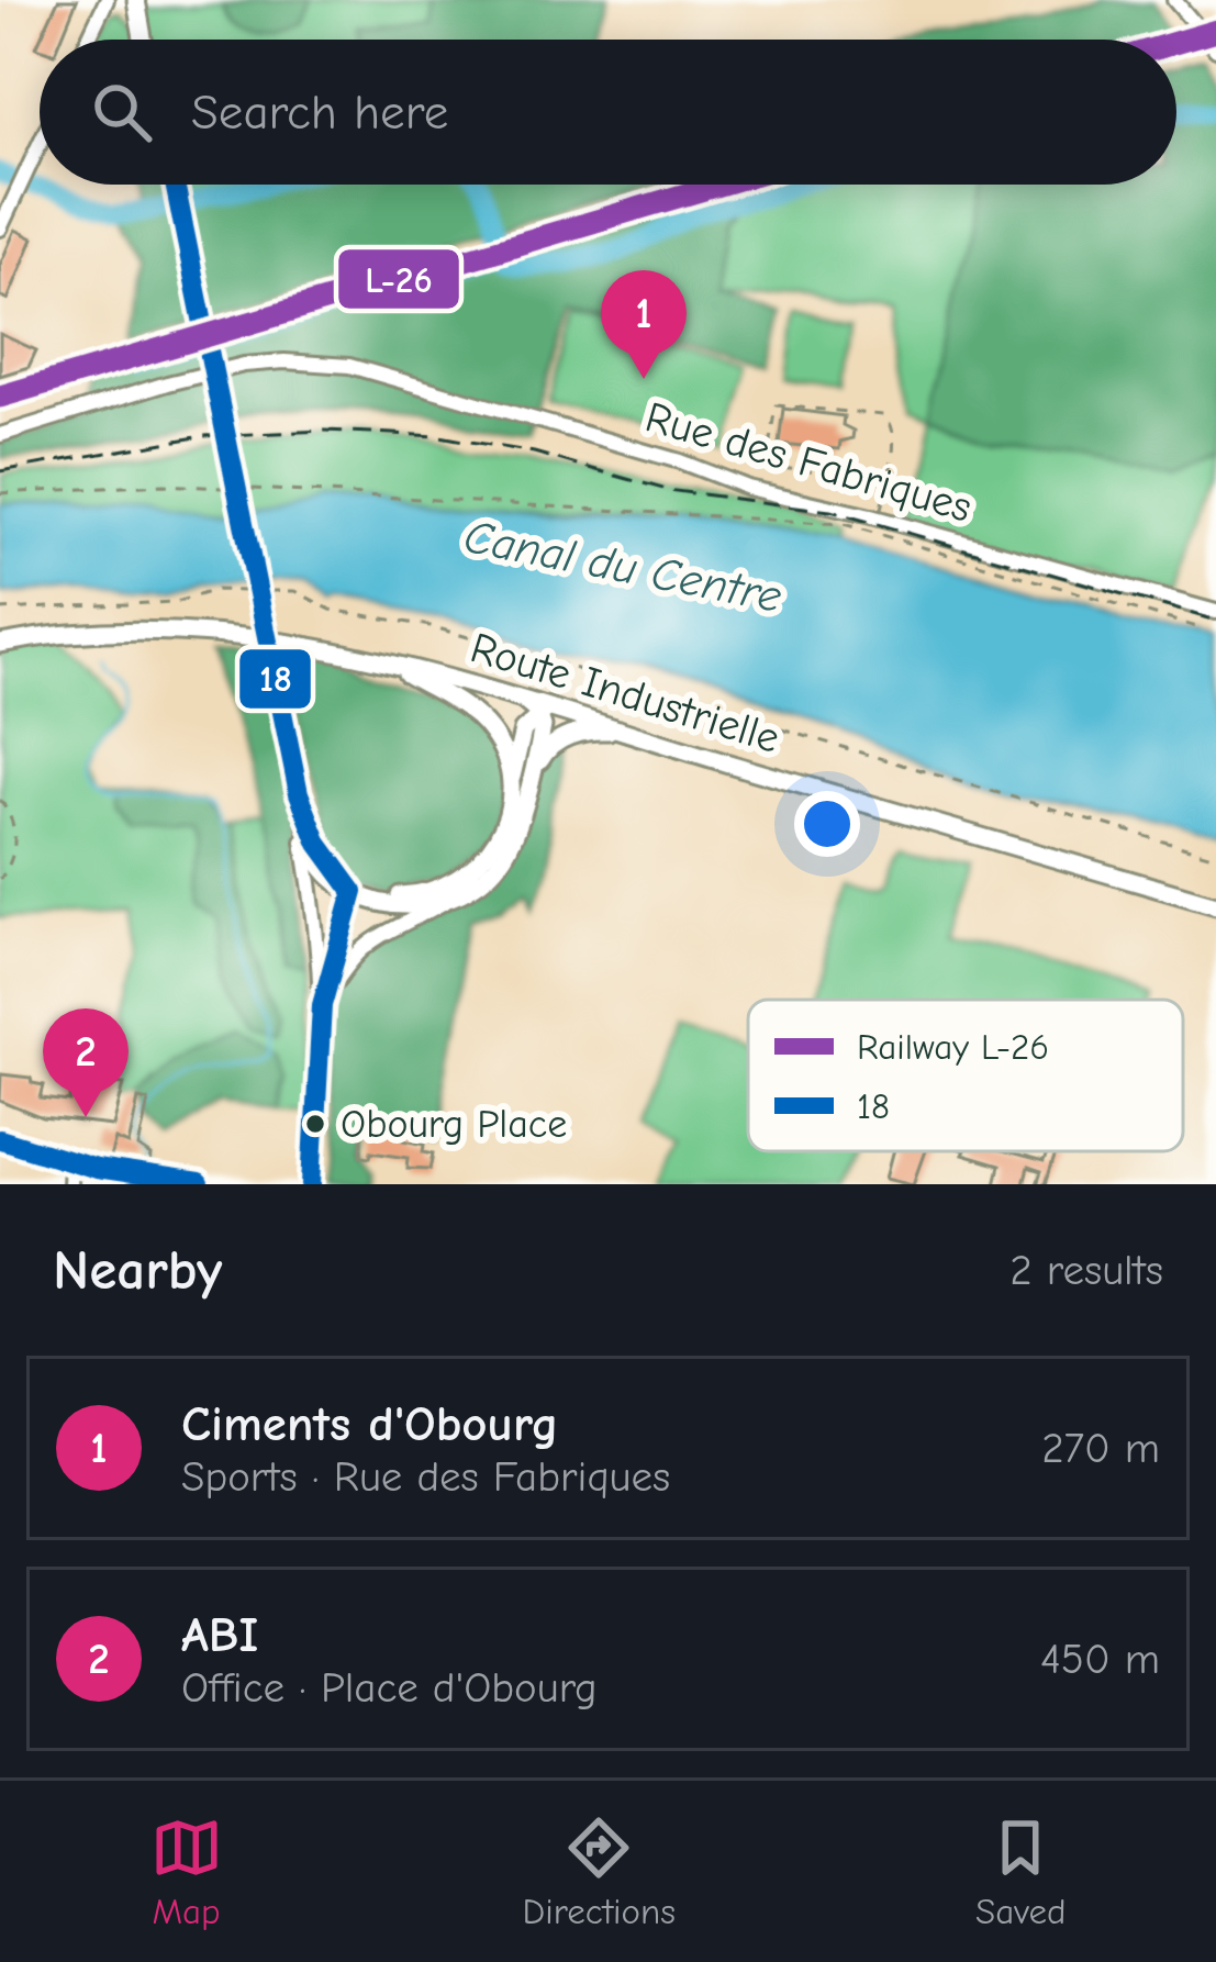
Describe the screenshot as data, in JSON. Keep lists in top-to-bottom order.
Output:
{
  "streets": {
    "main road": ["Route Industrielle"],
    "street": ["Rue des Fabriques"]
  },
  "water": ["Canal du Centre"],
  "places": ["Obourg Place"],
  "lines": ["rail line L-26", "transit line 18"],
  "legend": ["Railway L-26", "18"],
  "page": {
    "search": "Search here",
    "pins": ["1", "2"],
    "heading": ["Nearby", "2 results"],
    "list": [
      {
        "mark": "1",
        "name": "Ciments d'Obourg",
        "note": "Sports · Rue des Fabriques",
        "value": "270 m"
      },
      {
        "mark": "2",
        "name": "ABI",
        "note": "Office · Place d'Obourg",
        "value": "450 m"
      }
    ],
    "nav": ["Map", "Directions", "Saved"]
  }
}
